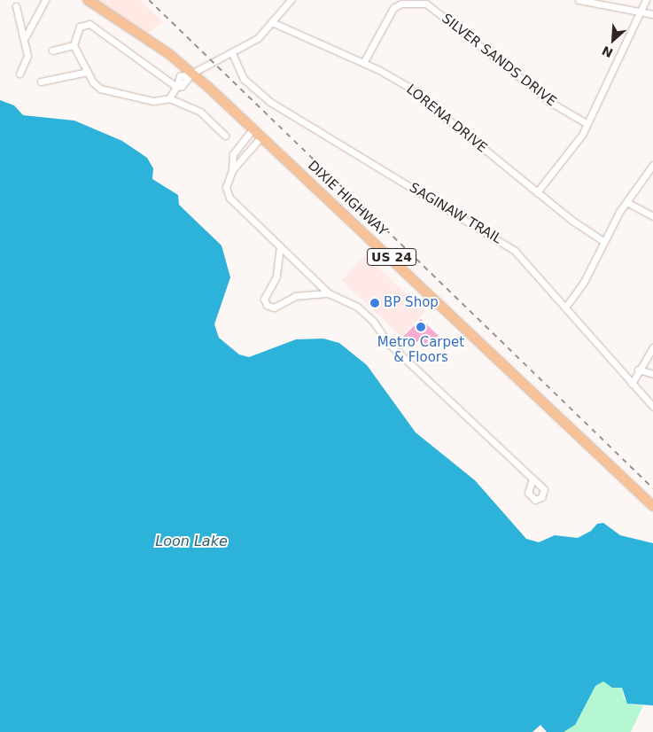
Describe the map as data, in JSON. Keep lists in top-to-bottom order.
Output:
{
  "streets": {
    "main road": ["DIXIE HIGHWAY", "US 24"],
    "street": ["SILVER SANDS DRIVE", "LORENA DRIVE", "SAGINAW TRAIL"]
  },
  "crossings": [
    ["SILVER SANDS DRIVE", "LORENA DRIVE"]
  ],
  "water": ["Loon Lake"],
  "places": ["BP Shop", "Metro Carpet & Floors"],
  "north": "bottom left"
}
